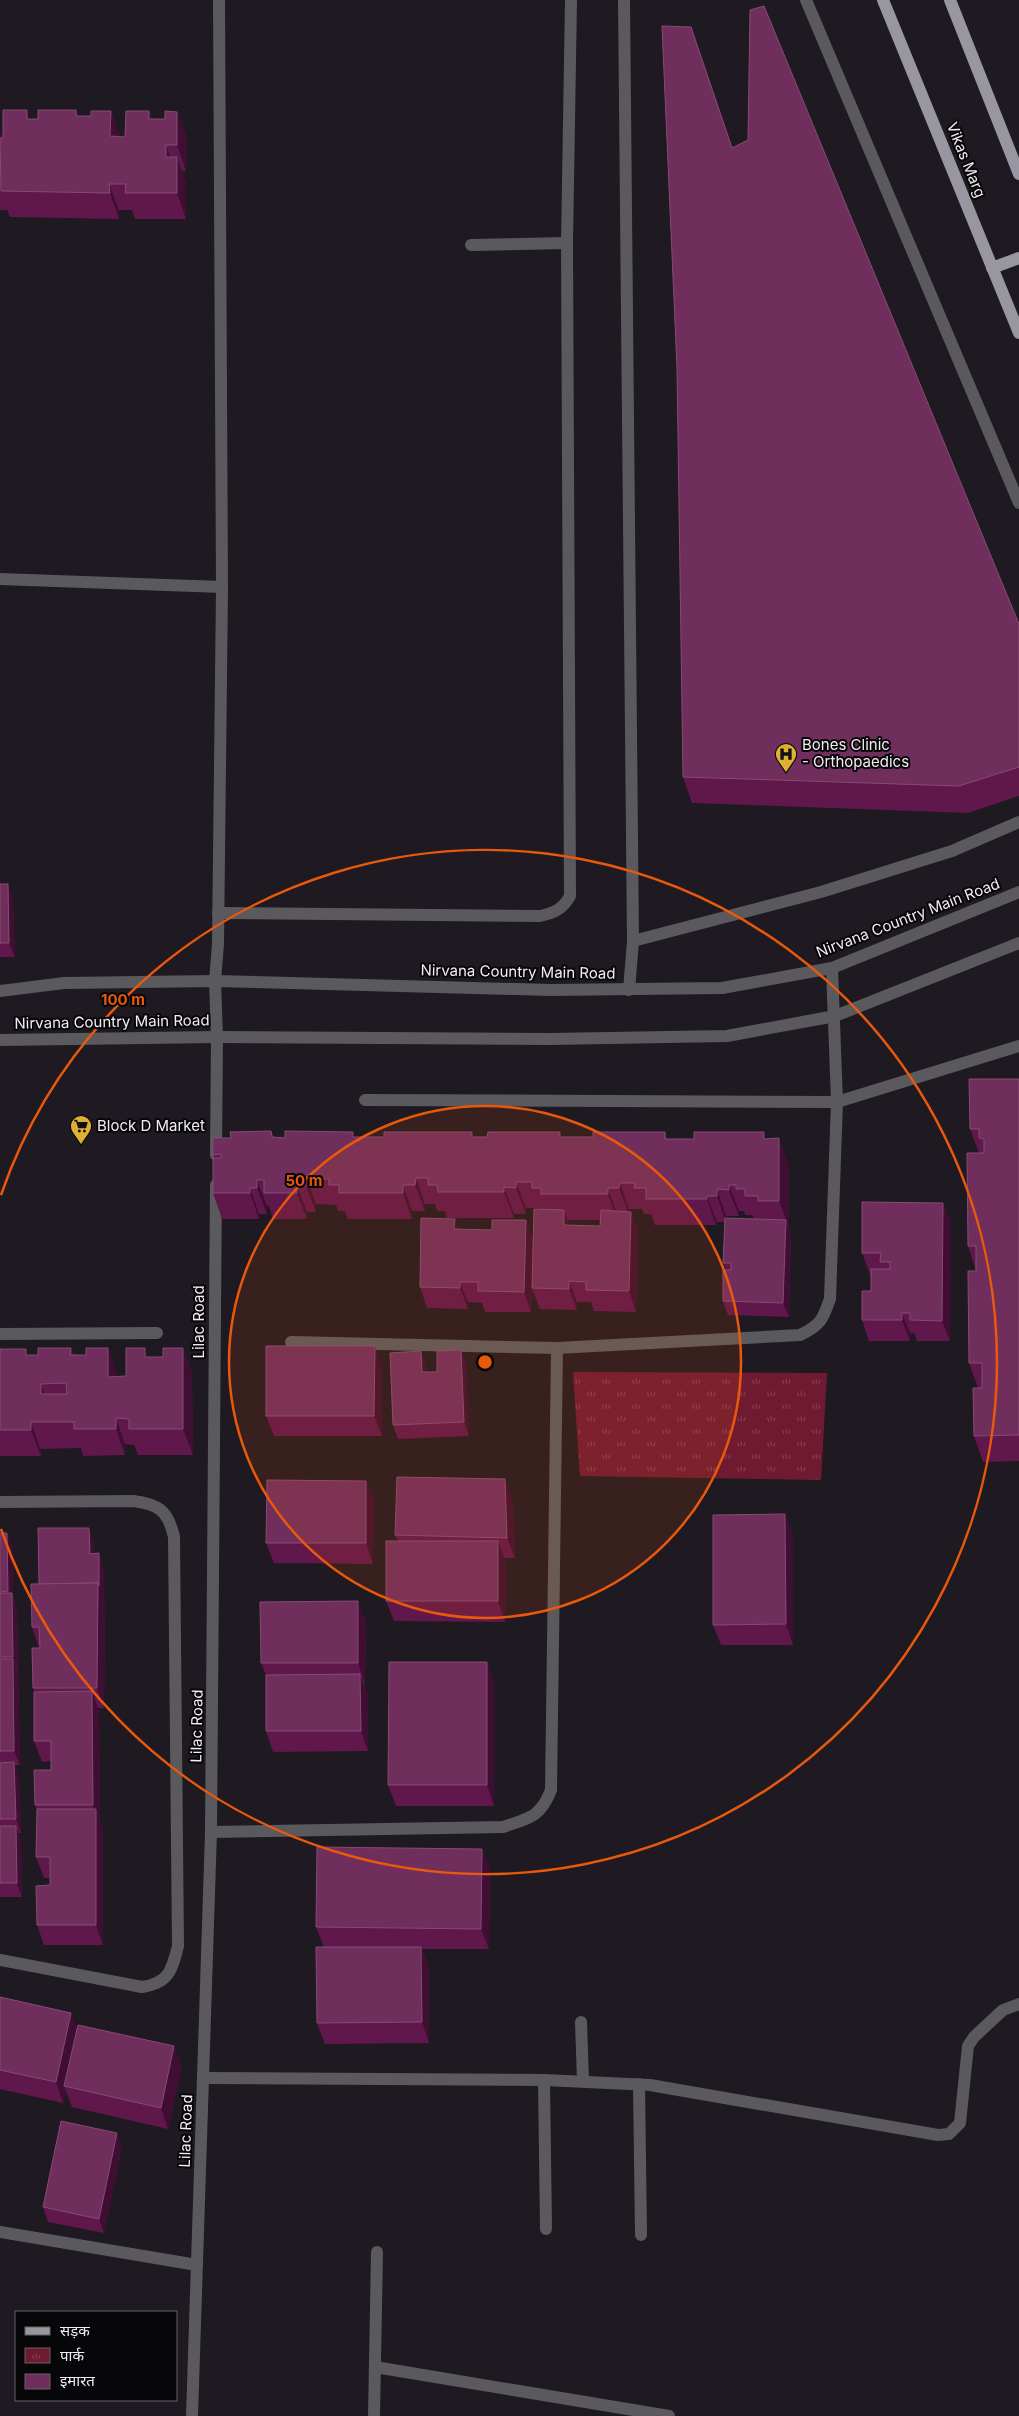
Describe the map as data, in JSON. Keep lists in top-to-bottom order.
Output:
{
  "streets": {
    "main road": ["Vikas Marg"],
    "street": ["Nirvana Country Main Road", "Lilac Road"]
  },
  "crossings": [
    ["Nirvana Country Main Road", "Lilac Road"]
  ],
  "places": {
    "hospital": ["Bones Clinic - Orthopaedics"],
    "supermarket": ["Block D Market"]
  },
  "legend": ["सड़क", "पार्क", "इमारत"],
  "rings": ["100 m", "50 m"]
}
